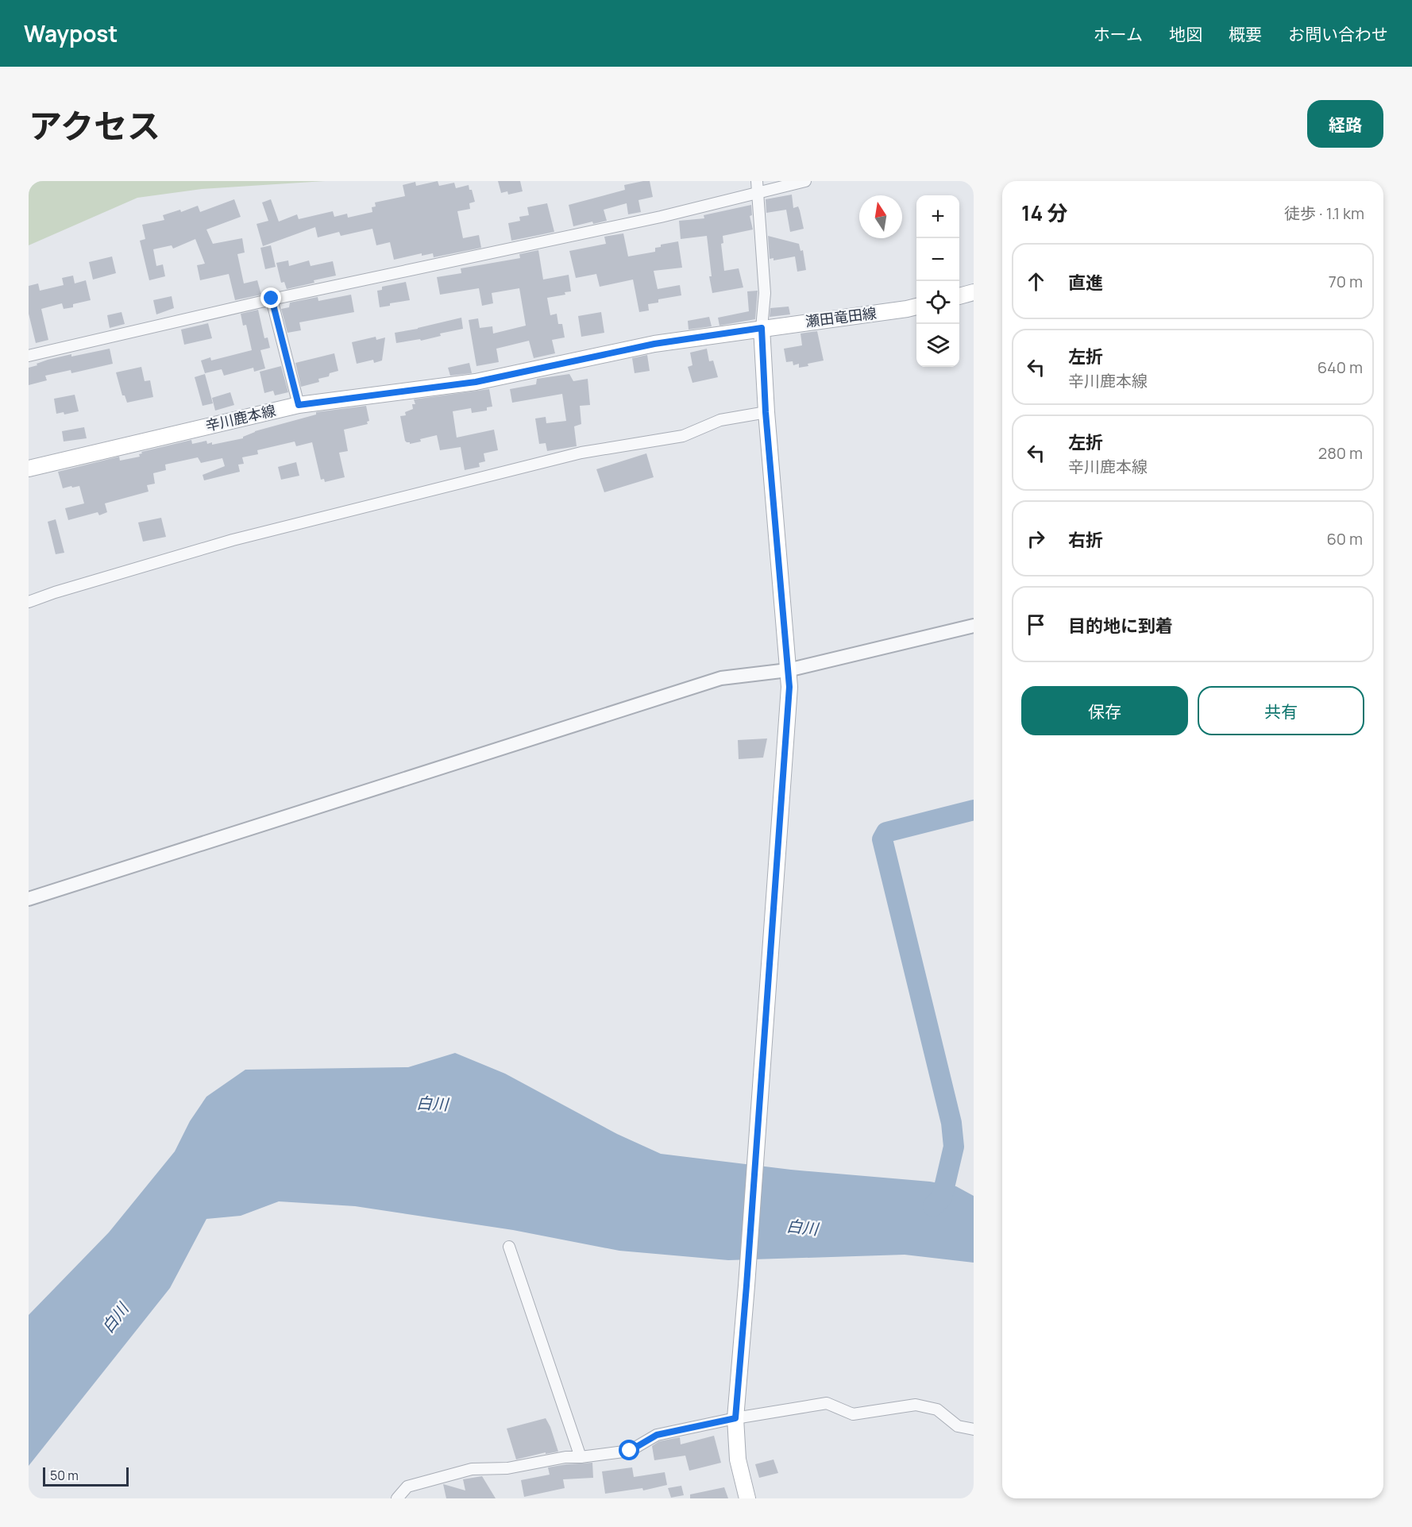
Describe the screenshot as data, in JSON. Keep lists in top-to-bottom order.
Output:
{
  "streets": {
    "main road": ["瀬田竜田線", "辛川鹿本線"]
  },
  "crossings": [
    ["瀬田竜田線", "辛川鹿本線"]
  ],
  "water": ["白川"],
  "scale_bar": "50 m",
  "north": "top",
  "page": {
    "header": "Waypost",
    "nav": [
      "ホーム",
      "地図",
      "概要",
      "お問い合わせ"
    ],
    "title": "アクセス",
    "buttons": [
      "経路",
      ["保存", "共有"]
    ],
    "heading": ["14 分", "徒歩 · 1.1 km"],
    "map_buttons": ["+", "−"],
    "list": [
      ["直進", "70 m"],
      ["左折", "辛川鹿本線", "640 m"],
      ["左折", "辛川鹿本線", "280 m"],
      ["右折", "60 m"],
      "目的地に到着"
    ],
    "scale": "50 m"
  }
}
